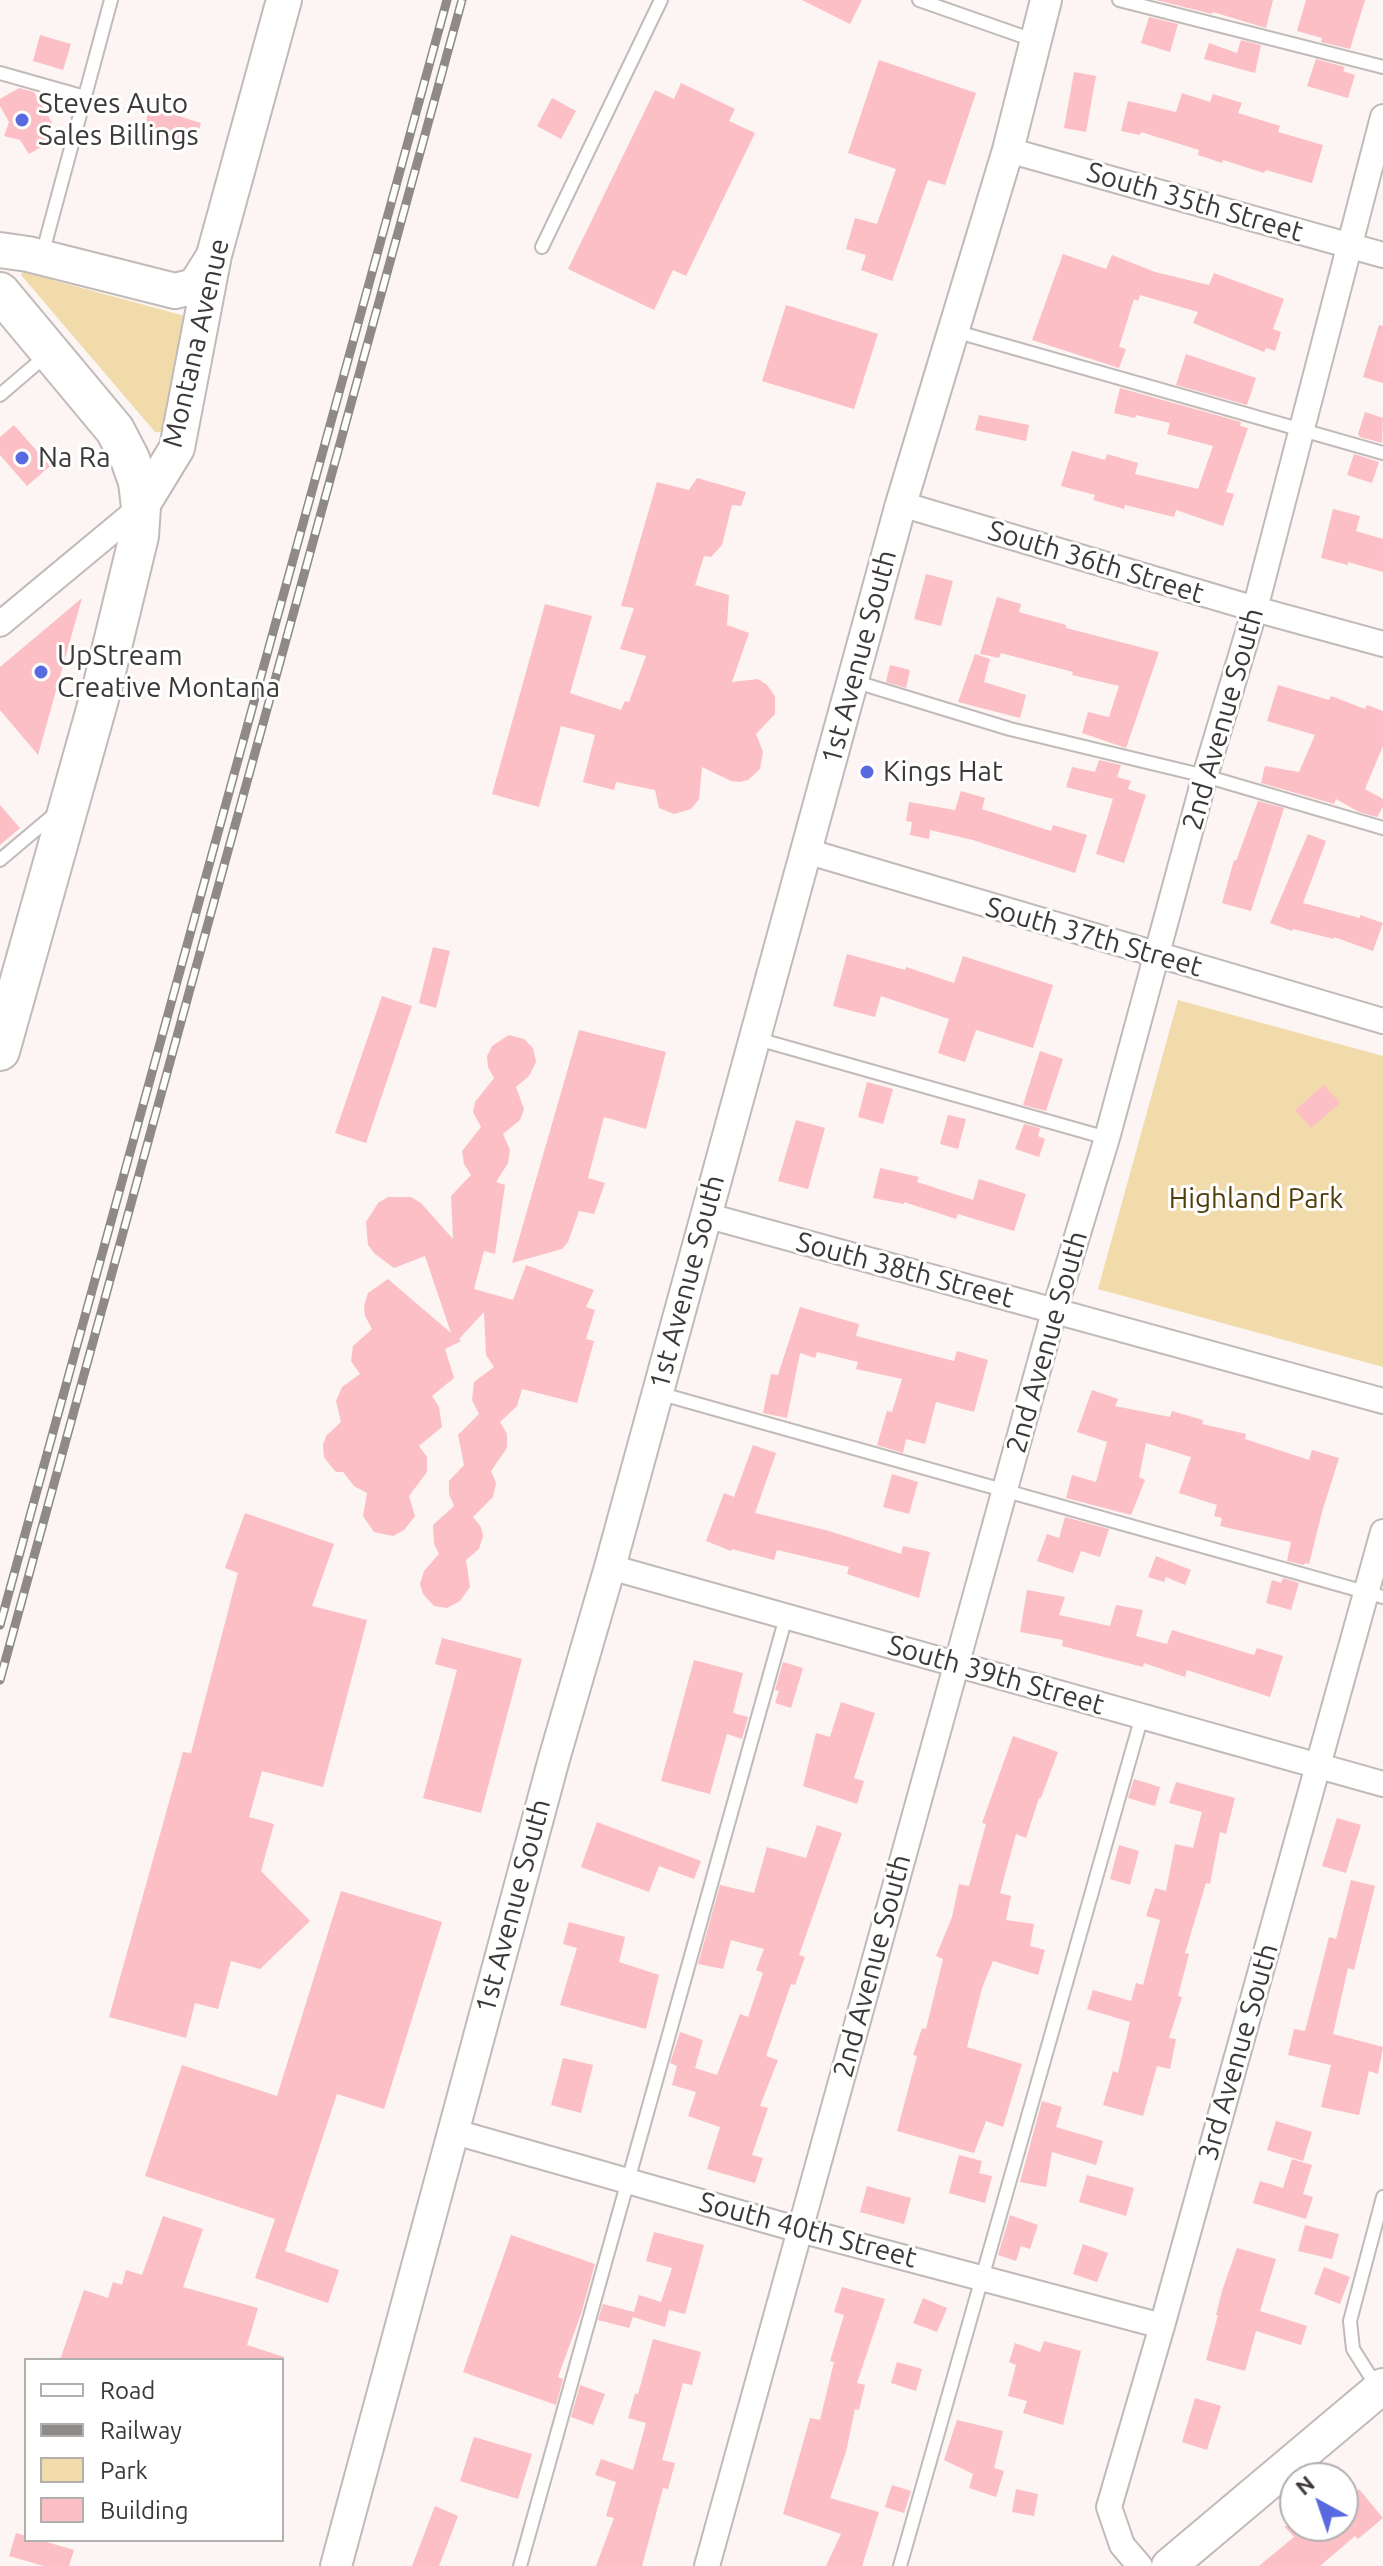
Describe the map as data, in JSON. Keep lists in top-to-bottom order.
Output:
{
  "streets": {
    "main road": ["Montana Avenue"],
    "street": [
      "South 35th Street",
      "South 36th Street",
      "1st Avenue South",
      "2nd Avenue South",
      "South 37th Street",
      "South 38th Street",
      "South 39th Street",
      "3rd Avenue South",
      "South 40th Street"
    ]
  },
  "crossings": [
    ["South 35th Street", "1st Avenue South"],
    ["South 35th Street", "2nd Avenue South"],
    ["South 36th Street", "1st Avenue South"],
    ["South 36th Street", "2nd Avenue South"],
    ["1st Avenue South", "South 37th Street"],
    ["1st Avenue South", "South 38th Street"],
    ["1st Avenue South", "South 39th Street"],
    ["1st Avenue South", "South 40th Street"],
    ["2nd Avenue South", "South 37th Street"],
    ["2nd Avenue South", "South 38th Street"],
    ["2nd Avenue South", "South 39th Street"],
    ["2nd Avenue South", "South 40th Street"],
    ["South 39th Street", "3rd Avenue South"],
    ["3rd Avenue South", "South 40th Street"]
  ],
  "parks": ["Highland Park"],
  "places": [
    "Steves Auto Sales Billings",
    "Na Ra",
    "UpStream Creative Montana",
    "Kings Hat"
  ],
  "legend": [
    "Road",
    "Railway",
    "Park",
    "Building"
  ],
  "north": "top left"
}
